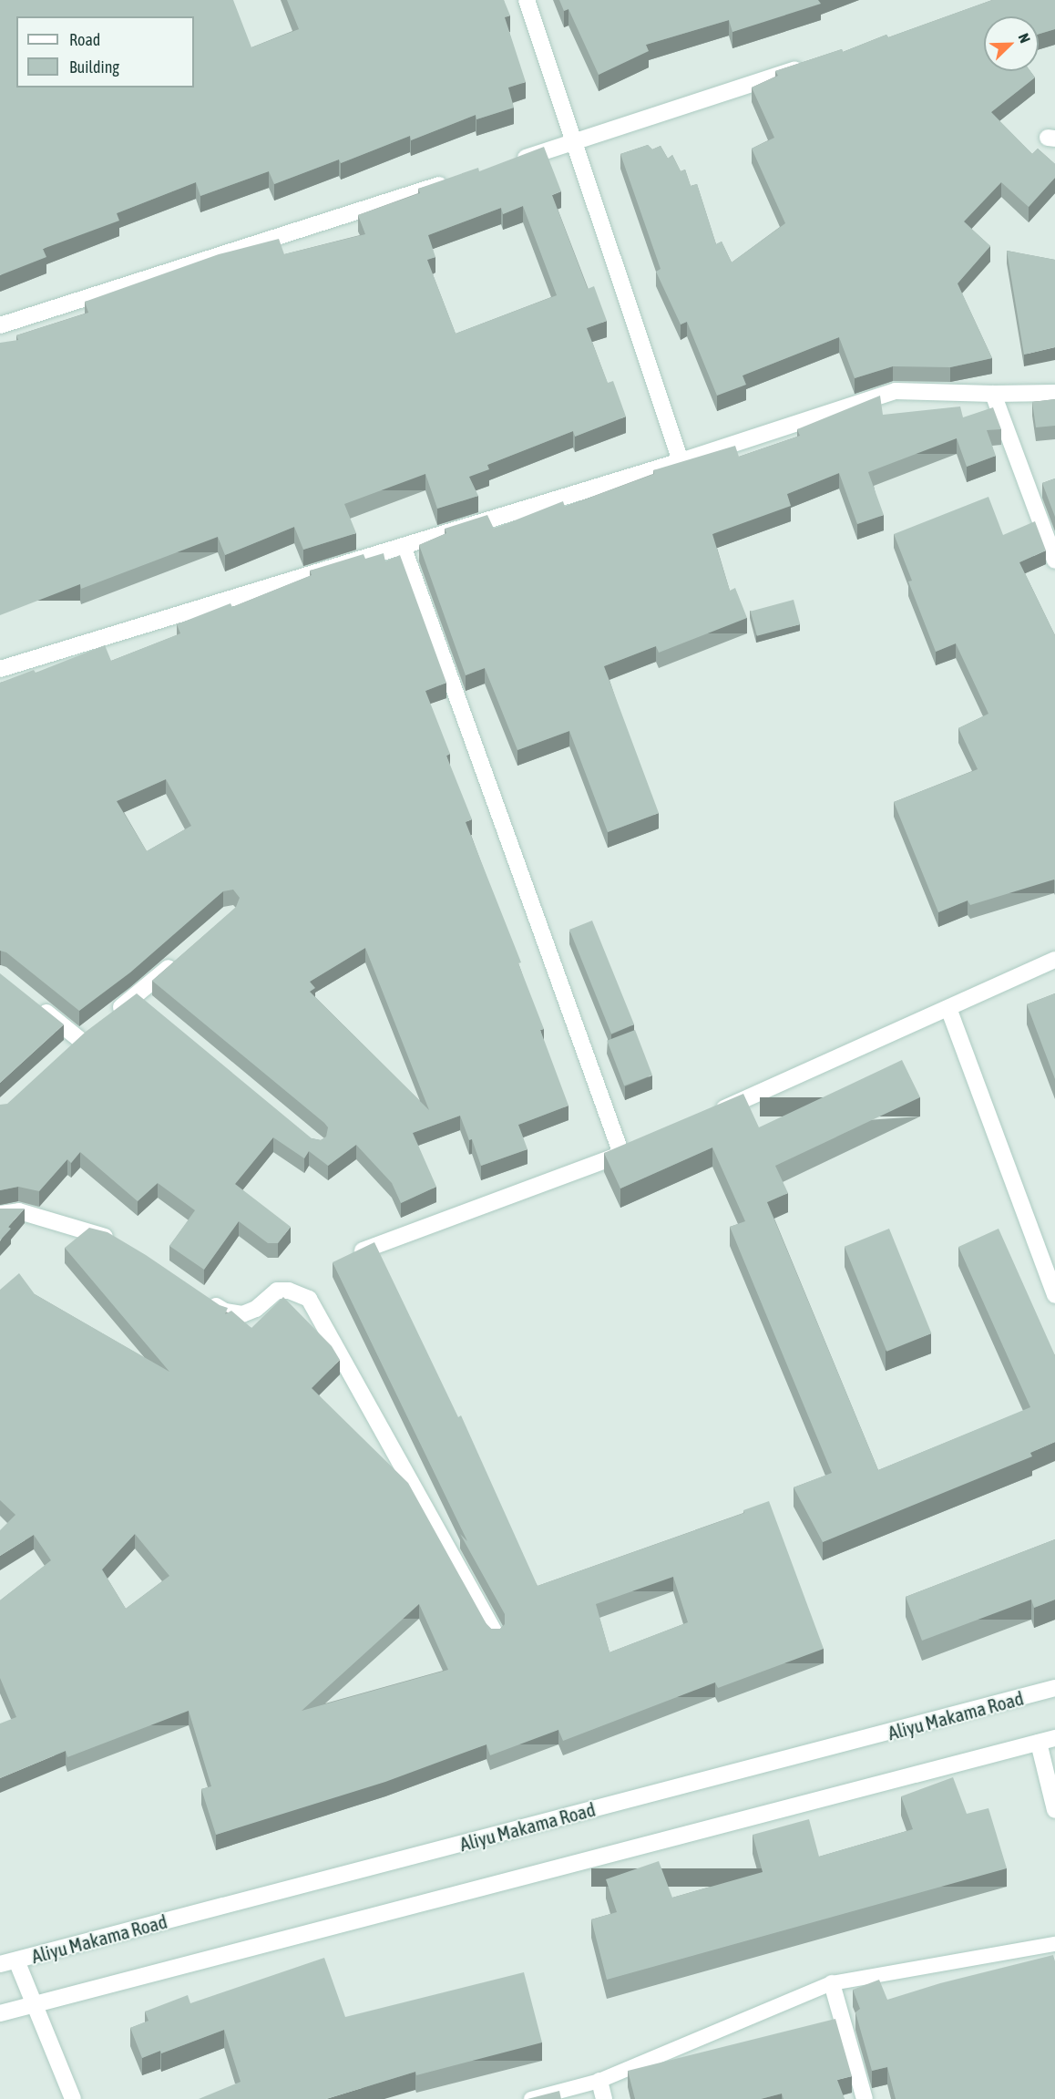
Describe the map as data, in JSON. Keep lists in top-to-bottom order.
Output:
{
  "streets": {
    "street": ["Aliyu Makama Road"]
  },
  "legend": ["Road", "Building"],
  "north": "top right"
}
